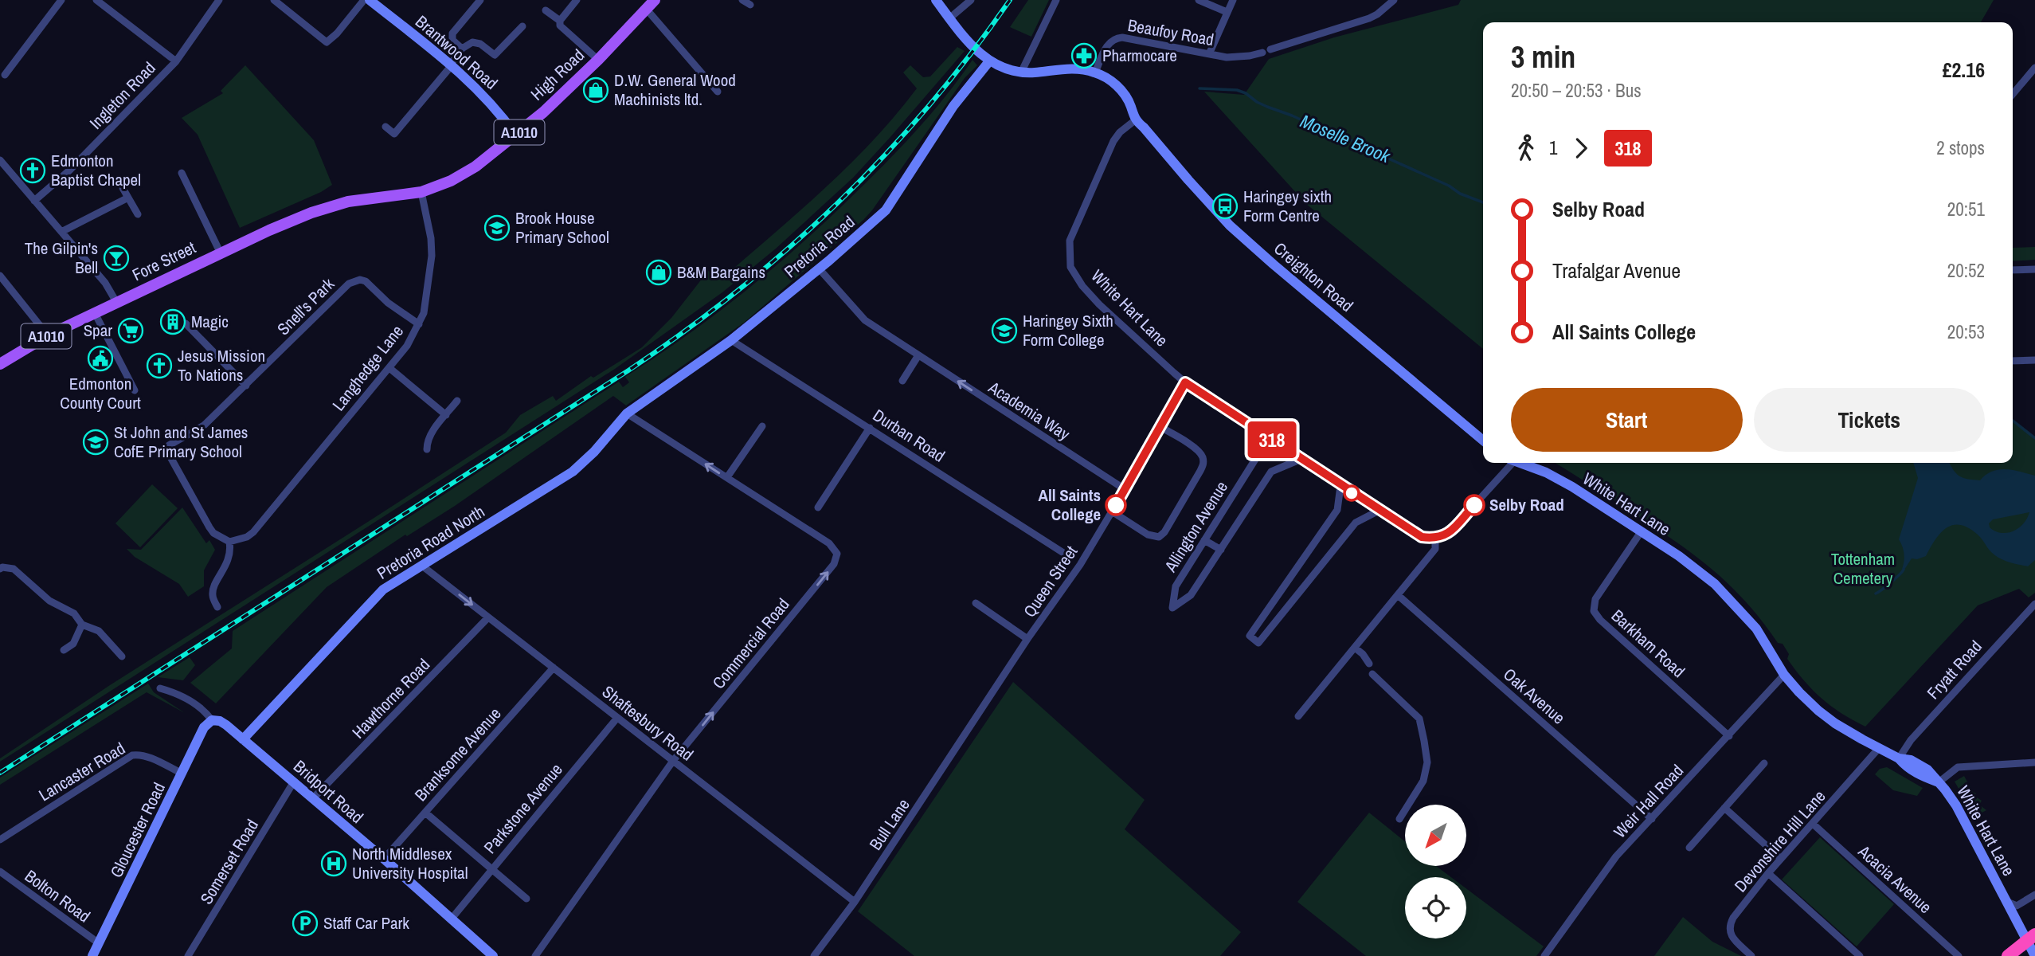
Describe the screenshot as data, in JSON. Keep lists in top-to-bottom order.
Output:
{
  "streets": {
    "main road": ["High Road", "A1010", "Fore Street"],
    "street": [
      "Beaufoy Road",
      "Brantwood Road",
      "Ingleton Road",
      "Pretoria Road",
      "Creighton Road",
      "Snell's Park",
      "White Hart Lane",
      "Langhedge Lane",
      "Academia Way",
      "Durban Road",
      "Allington Avenue",
      "Pretoria Road North",
      "Queen Street",
      "Commercial Road",
      "Barkham Road",
      "Fryatt Road",
      "Oak Avenue",
      "Hawthorne Road",
      "Shaftesbury Road",
      "Branksome Avenue",
      "Lancaster Road",
      "Bridport Road",
      "Weir Hall Road",
      "Parkstone Avenue",
      "Bull Lane",
      "Gloucester Road",
      "Devonshire Hill Lane",
      "Somerset Road",
      "Acacia Avenue",
      "Bolton Road"
    ]
  },
  "crossings": [
    ["Brantwood Road", "High Road"],
    ["High Road", "Fore Street"],
    ["High Road", "Langhedge Lane"],
    ["Pretoria Road", "Academia Way"],
    ["Pretoria Road", "Durban Road"],
    ["Pretoria Road", "Pretoria Road North"],
    ["Pretoria Road", "Commercial Road"],
    ["Creighton Road", "White Hart Lane"],
    ["Snell's Park", "Langhedge Lane"],
    ["White Hart Lane", "Allington Avenue"],
    ["White Hart Lane", "Queen Street"],
    ["White Hart Lane", "Barkham Road"],
    ["White Hart Lane", "Fryatt Road"],
    ["White Hart Lane", "Weir Hall Road"],
    ["White Hart Lane", "Devonshire Hill Lane"],
    ["Academia Way", "Queen Street"],
    ["Pretoria Road North", "Commercial Road"],
    ["Pretoria Road North", "Shaftesbury Road"],
    ["Pretoria Road North", "Bridport Road"],
    ["Queen Street", "Bull Lane"],
    ["Commercial Road", "Shaftesbury Road"],
    ["Barkham Road", "Weir Hall Road"],
    ["Oak Avenue", "Weir Hall Road"],
    ["Hawthorne Road", "Shaftesbury Road"],
    ["Hawthorne Road", "Bridport Road"],
    ["Shaftesbury Road", "Branksome Avenue"],
    ["Shaftesbury Road", "Parkstone Avenue"],
    ["Shaftesbury Road", "Bull Lane"],
    ["Branksome Avenue", "Bridport Road"],
    ["Lancaster Road", "Gloucester Road"],
    ["Bridport Road", "Parkstone Avenue"],
    ["Bridport Road", "Gloucester Road"],
    ["Bridport Road", "Somerset Road"],
    ["Gloucester Road", "Bolton Road"],
    ["Devonshire Hill Lane", "Acacia Avenue"]
  ],
  "one_way": ["Academia Way"],
  "water": ["Moselle Brook"],
  "parks": ["Tottenham Cemetery"],
  "places": {
    "pharmacy": ["Pharmocare"],
    "shop": ["D.W. General Wood Machinists ltd.", "B&M Bargains"],
    "church": ["Edmonton Baptist Chapel", "Jesus Mission To Nations"],
    "bus stop": ["Haringey sixth Form Centre"],
    "school or university": ["Brook House Primary School", "Haringey Sixth Form College", "St John and St James CofE Primary School"],
    "bar": ["The Gilpin's Bell"],
    "building": ["Magic"],
    "supermarket": ["Spar"],
    "public building": ["Edmonton County Court"],
    "other": ["All Saints College", "Selby Road"],
    "hospital": ["North Middlesex University Hospital"],
    "parking": ["Staff Car Park"]
  },
  "lines": ["bus line 318"],
  "north": "bottom left",
  "page": {
    "on_map": "318",
    "heading": ["3 min", "20:50 – 20:53 · Bus", "£2.16"],
    "legs": ["1", "318", "2 stops"],
    "list": [
      {
        "name": "Selby Road",
        "value": "20:51"
      },
      {
        "name": "Trafalgar Avenue",
        "value": "20:52"
      },
      {
        "name": "All Saints College",
        "value": "20:53"
      }
    ],
    "buttons": ["Start", "Tickets"]
  }
}
